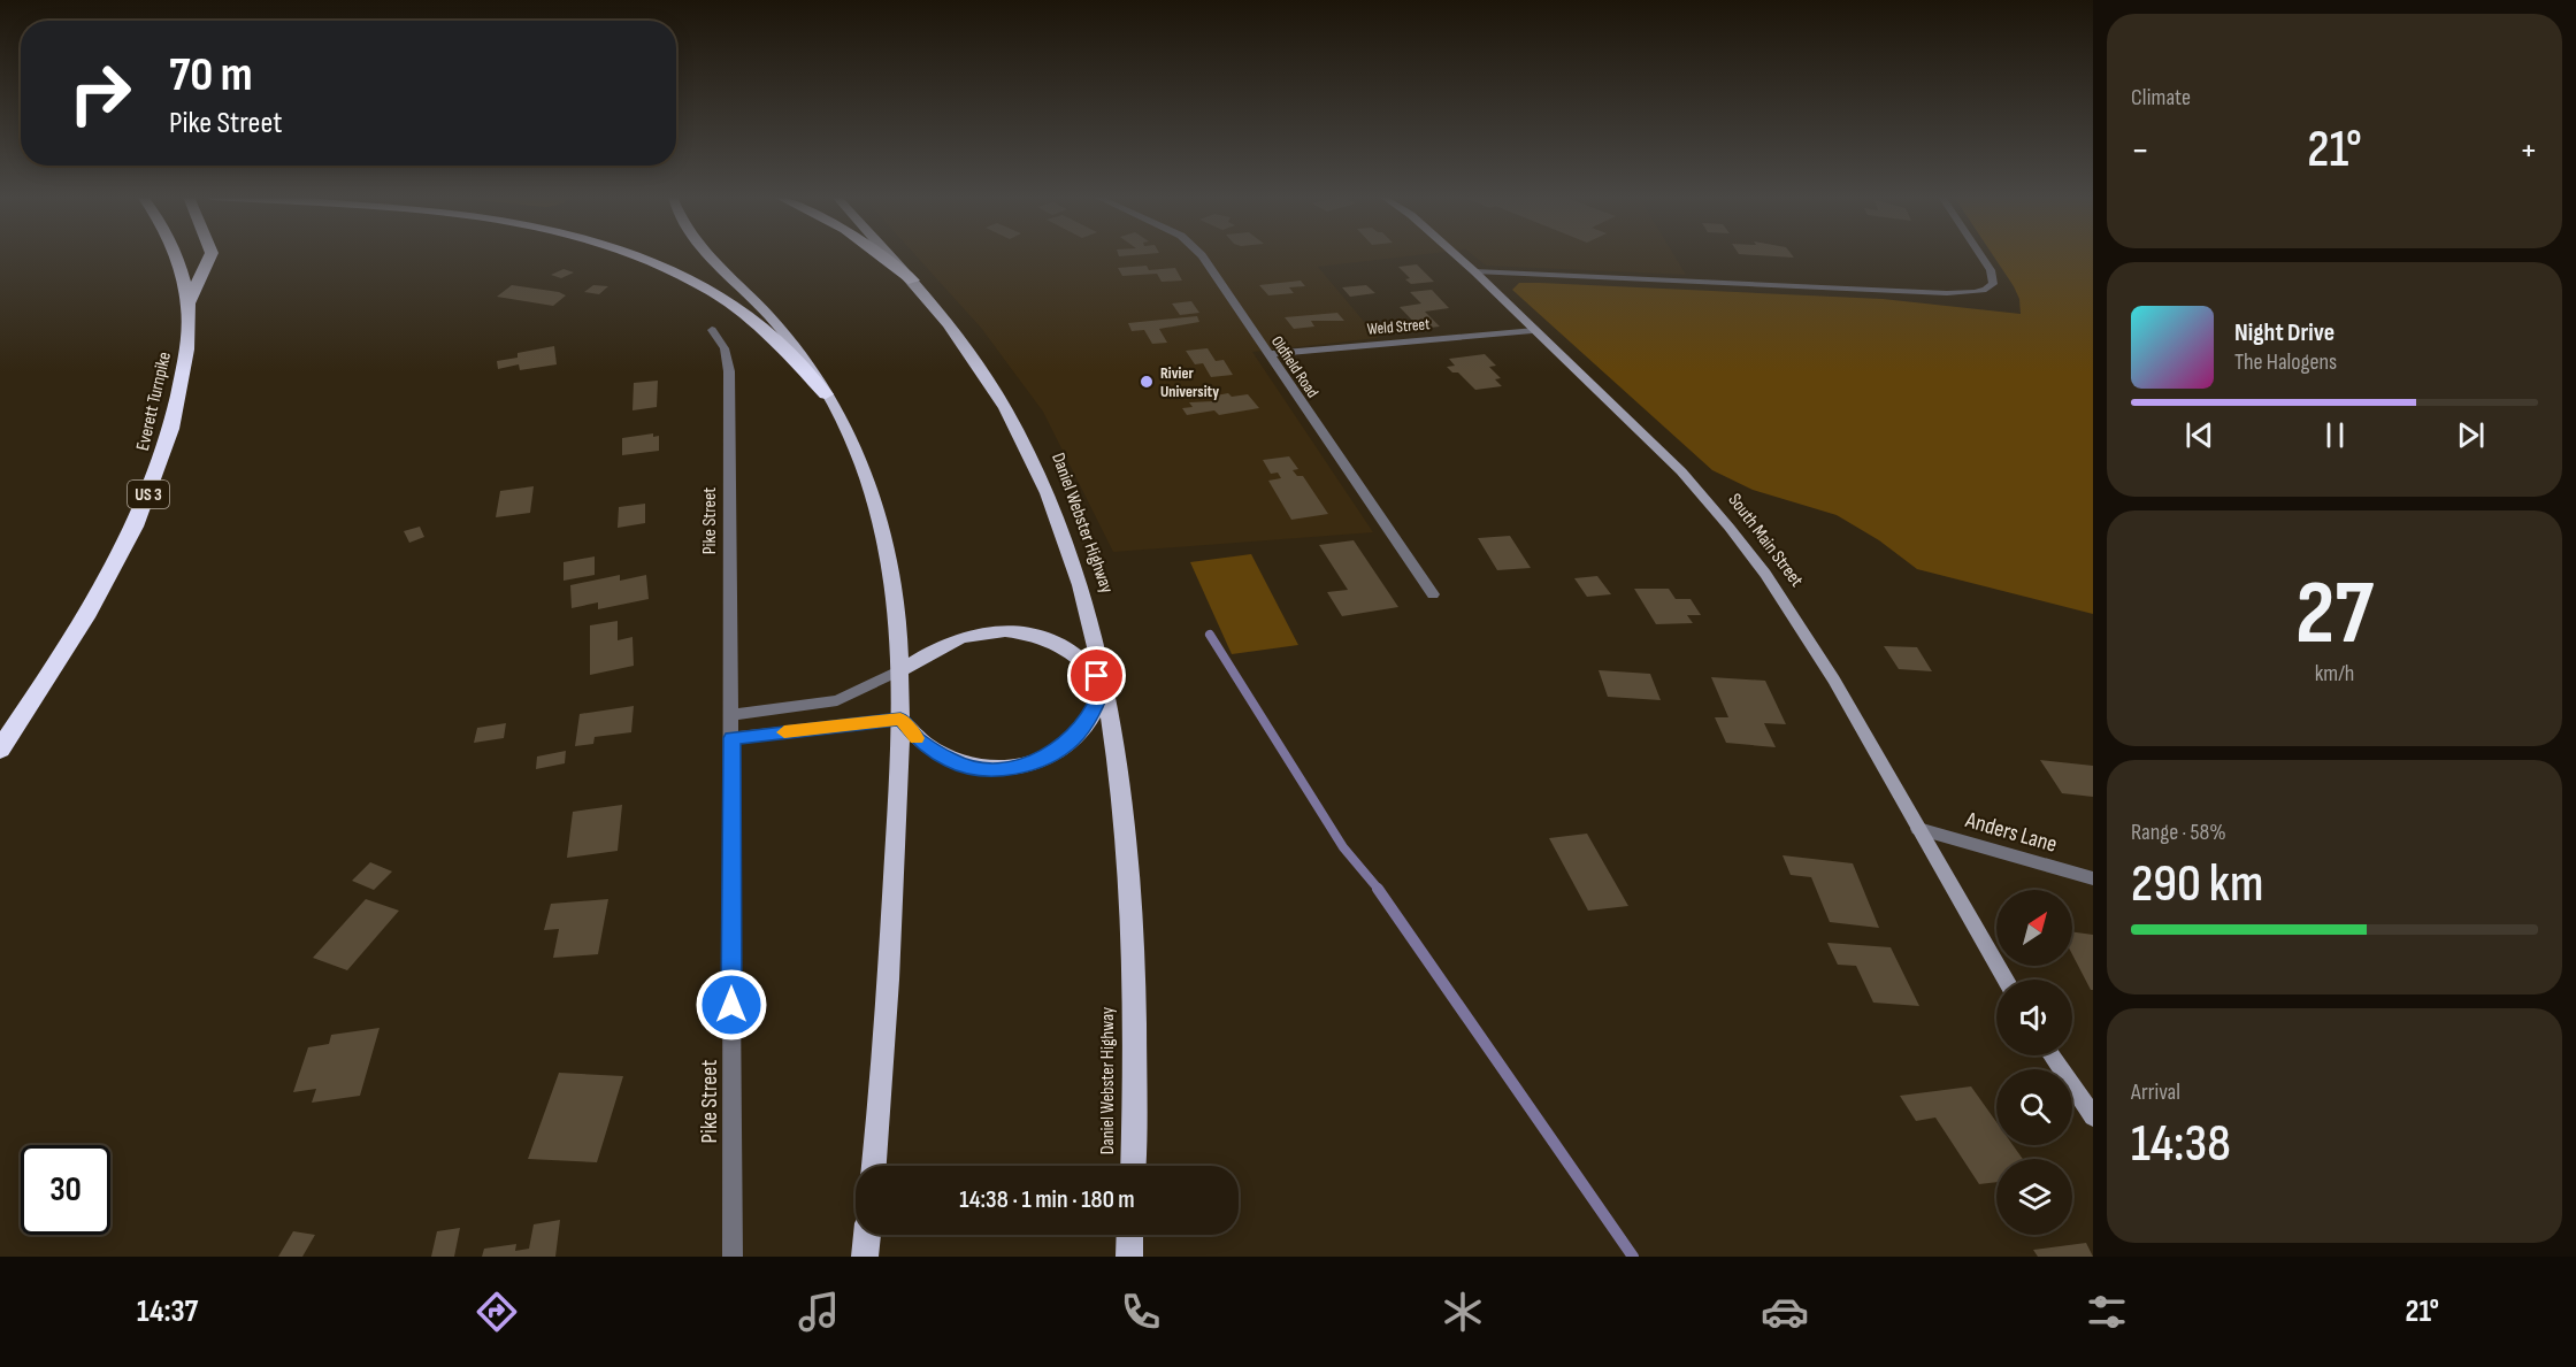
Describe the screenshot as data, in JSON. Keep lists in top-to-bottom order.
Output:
{
  "streets": {
    "highway": ["Everett Turnpike", "US 3"],
    "main road": ["Daniel Webster Highway"],
    "street": [
      "Weld Street",
      "Oldfield Road",
      "Pike Street",
      "South Main Street",
      "Anders Lane"
    ]
  },
  "crossings": [
    ["Weld Street", "Oldfield Road"],
    ["Weld Street", "South Main Street"],
    ["South Main Street", "Anders Lane"]
  ],
  "places": ["Rivier University"],
  "north": "top right",
  "page": {
    "tile": [
      "Climate",
      ["27", "km/h"],
      ["Range · 58%", "290 km"],
      ["Arrival", "14:38"]
    ],
    "turn": ["70 m", "Pike Street"],
    "heat": ["−", "21°", "+"],
    "song": ["Night Drive", "The Halogens"],
    "limit": "30",
    "trip": "14:38 · 1 min · 180 m",
    "tabs": ["14:37", "21°"]
  }
}
